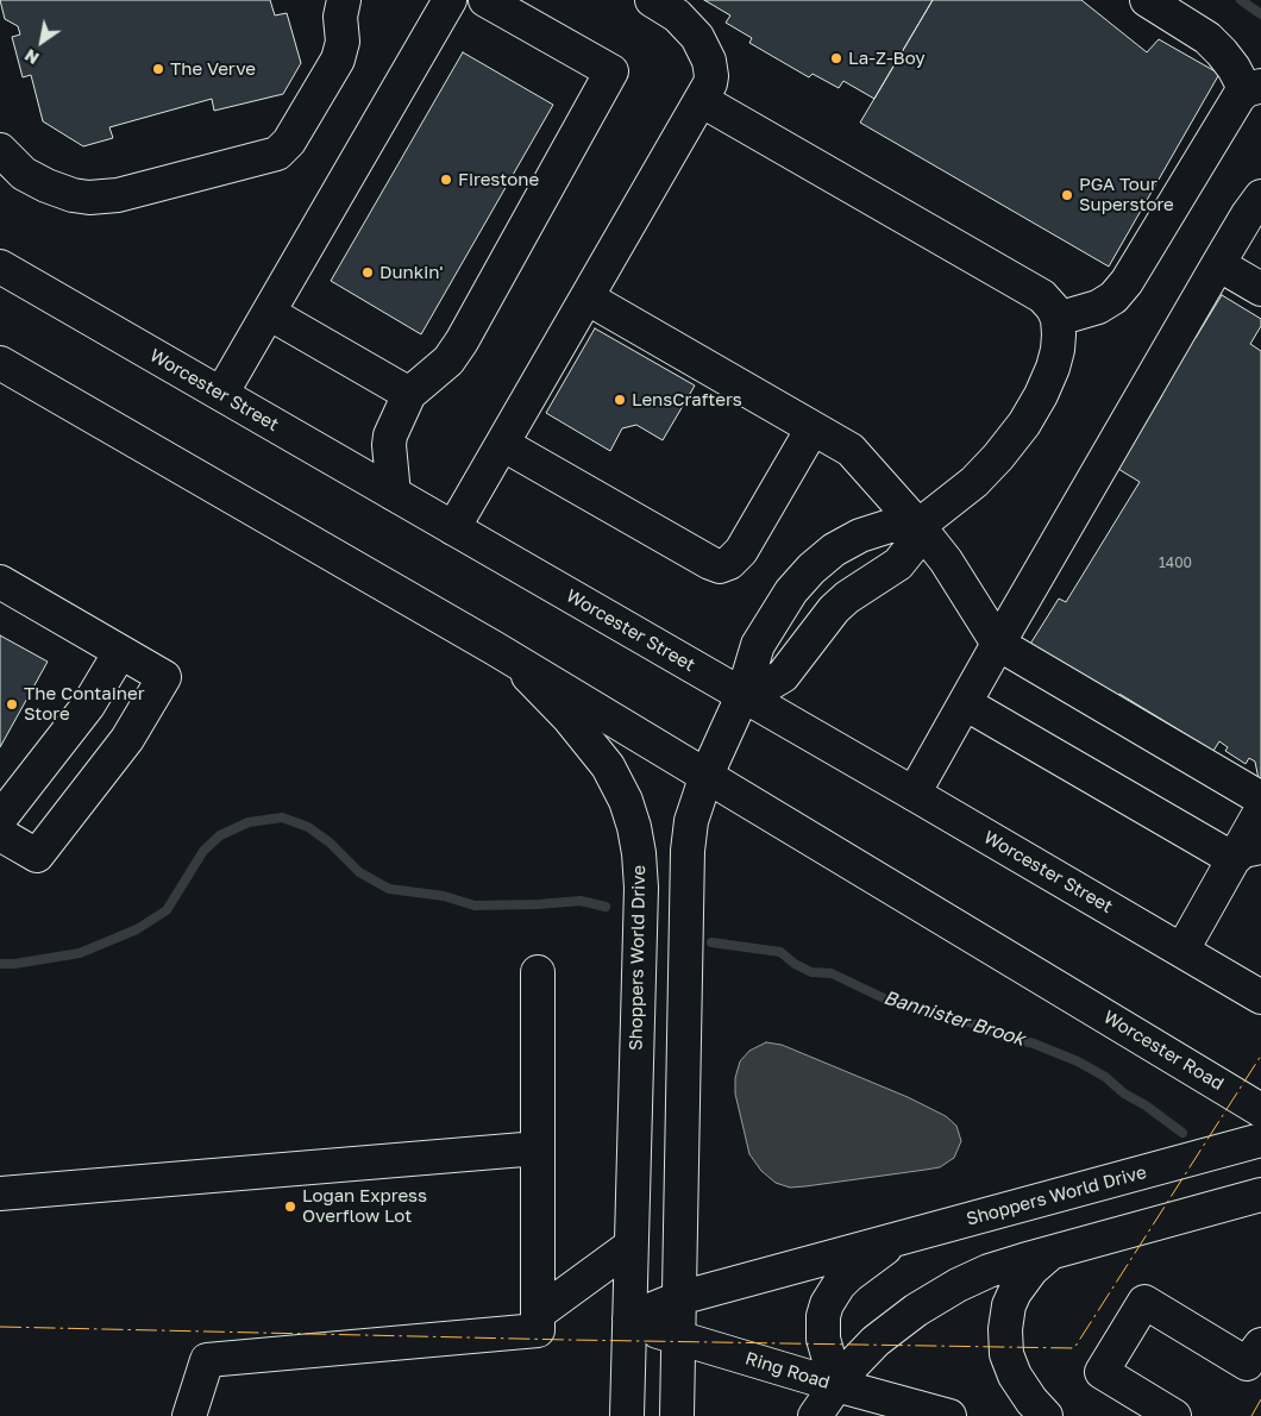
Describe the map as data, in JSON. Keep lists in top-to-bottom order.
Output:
{
  "streets": {
    "main road": [
      "Worcester Street",
      "Shoppers World Drive",
      "Worcester Road",
      "Ring Road"
    ]
  },
  "crossings": [
    ["Shoppers World Drive", "Ring Road"]
  ],
  "water": ["Bannister Brook"],
  "places": [
    "La-Z-Boy",
    "The Verve",
    "Firestone",
    "PGA Tour Superstore",
    "Dunkin'",
    "LensCrafters",
    "The Container Store",
    "Logan Express Overflow Lot"
  ],
  "house_numbers": ["1400"],
  "north": "bottom left"
}
